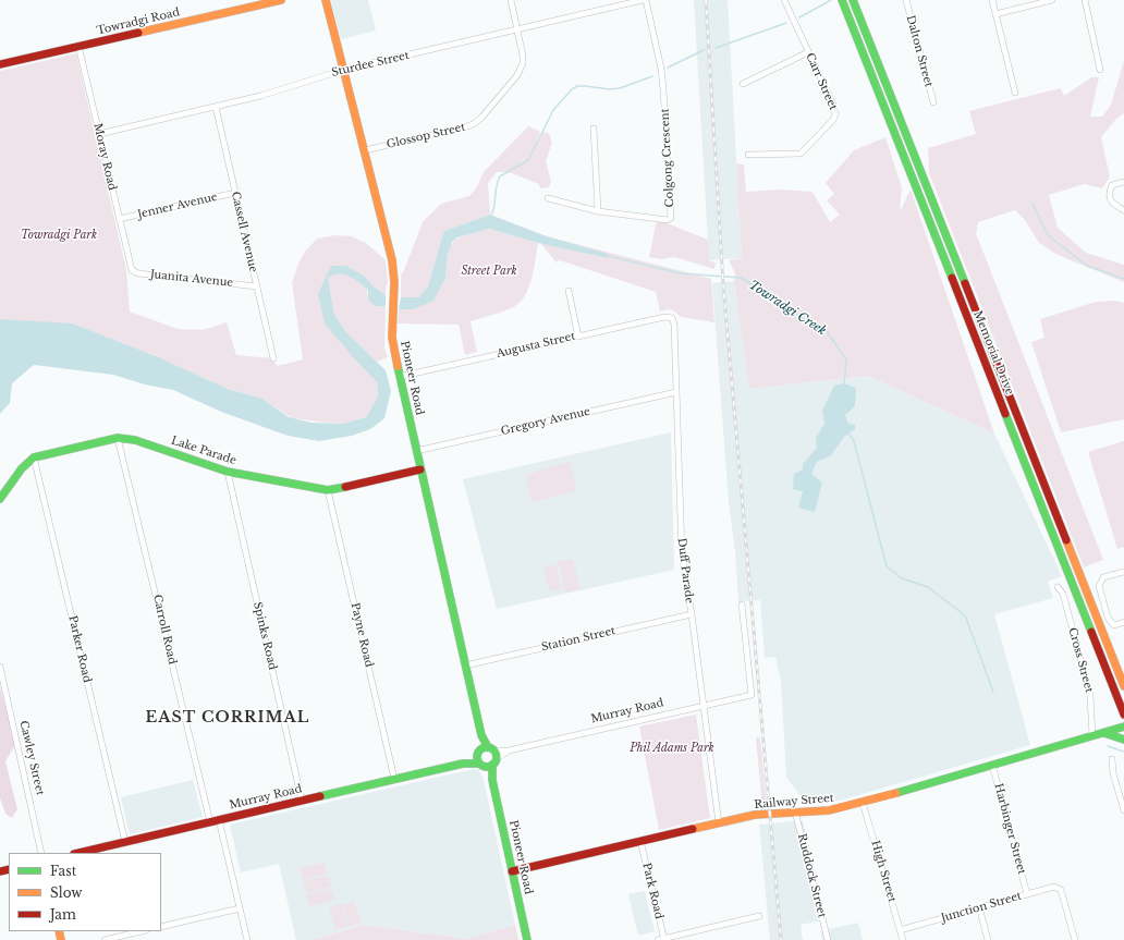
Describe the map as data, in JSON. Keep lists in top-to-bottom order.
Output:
{
  "streets": {
    "main road": [
      "Towradgi Road",
      "Memorial Drive",
      "Pioneer Road",
      "Lake Parade",
      "Murray Road",
      "Railway Street"
    ],
    "street": [
      "Dalton Street",
      "Sturdee Street",
      "Carr Street",
      "Glossop Street",
      "Moray Road",
      "Colgong Crescent",
      "Jenner Avenue",
      "Cassell Avenue",
      "Juanita Avenue",
      "Augusta Street",
      "Gregory Avenue",
      "Duff Parade",
      "Carroll Road",
      "Payne Road",
      "Spinks Road",
      "Station Street",
      "Parker Road",
      "Cross Street",
      "Cawley Street",
      "Harbinger Street",
      "High Street",
      "Ruddock Street",
      "Park Road",
      "Junction Street"
    ]
  },
  "crossings": [
    ["Towradgi Road", "Moray Road"],
    ["Sturdee Street", "Glossop Street"],
    ["Sturdee Street", "Moray Road"],
    ["Sturdee Street", "Colgong Crescent"],
    ["Sturdee Street", "Cassell Avenue"],
    ["Sturdee Street", "Pioneer Road"],
    ["Glossop Street", "Pioneer Road"],
    ["Moray Road", "Jenner Avenue"],
    ["Moray Road", "Juanita Avenue"],
    ["Jenner Avenue", "Cassell Avenue"],
    ["Cassell Avenue", "Juanita Avenue"],
    ["Augusta Street", "Pioneer Road"],
    ["Augusta Street", "Duff Parade"],
    ["Pioneer Road", "Gregory Avenue"],
    ["Pioneer Road", "Lake Parade"],
    ["Pioneer Road", "Station Street"],
    ["Pioneer Road", "Murray Road"],
    ["Pioneer Road", "Railway Street"],
    ["Gregory Avenue", "Duff Parade"],
    ["Lake Parade", "Carroll Road"],
    ["Lake Parade", "Payne Road"],
    ["Lake Parade", "Spinks Road"],
    ["Lake Parade", "Parker Road"],
    ["Duff Parade", "Station Street"],
    ["Duff Parade", "Murray Road"],
    ["Duff Parade", "Railway Street"],
    ["Carroll Road", "Murray Road"],
    ["Payne Road", "Murray Road"],
    ["Spinks Road", "Murray Road"],
    ["Parker Road", "Murray Road"],
    ["Cross Street", "Railway Street"],
    ["Railway Street", "Harbinger Street"],
    ["Railway Street", "High Street"],
    ["Railway Street", "Ruddock Street"],
    ["Railway Street", "Park Road"],
    ["Harbinger Street", "Junction Street"],
    ["High Street", "Junction Street"]
  ],
  "districts": ["EAST CORRIMAL"],
  "water": ["Towradgi Creek"],
  "parks": ["Towradgi Park", "Street Park", "Phil Adams Park"],
  "legend": ["Fast", "Slow", "Jam"]
}
